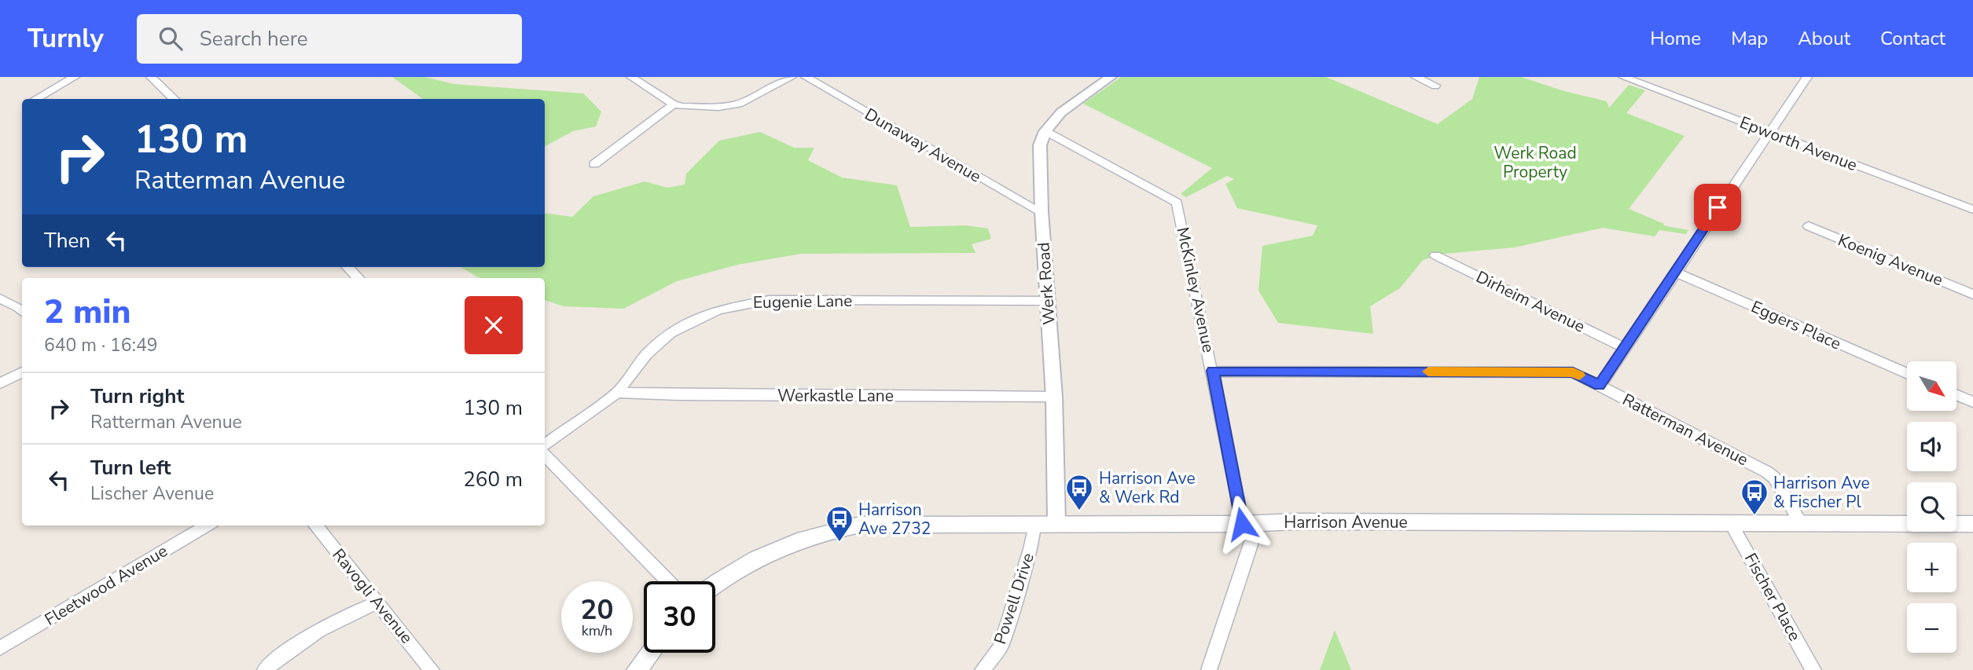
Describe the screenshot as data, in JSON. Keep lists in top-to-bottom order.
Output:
{
  "streets": {
    "main road": ["Harrison Avenue"],
    "street": [
      "Epworth Avenue",
      "Dunaway Avenue",
      "Koenig Avenue",
      "Werk Road",
      "McKinley Avenue",
      "Eugenie Lane",
      "Dirheim Avenue",
      "Eggers Place",
      "Werkastle Lane",
      "Ratterman Avenue",
      "Fleetwood Avenue",
      "Ravogli Avenue",
      "Fischer Place",
      "Powell Drive"
    ]
  },
  "crossings": [
    ["Dunaway Avenue", "Werk Road"],
    ["Werk Road", "McKinley Avenue"],
    ["Werk Road", "Eugenie Lane"],
    ["Werk Road", "Werkastle Lane"],
    ["Werk Road", "Harrison Avenue"],
    ["McKinley Avenue", "Ratterman Avenue"],
    ["McKinley Avenue", "Harrison Avenue"],
    ["Eugenie Lane", "Werkastle Lane"],
    ["Ratterman Avenue", "Harrison Avenue"],
    ["Harrison Avenue", "Fischer Place"],
    ["Harrison Avenue", "Powell Drive"]
  ],
  "parks": ["Werk Road Property"],
  "places": {
    "bus stop": ["Harrison Ave & Werk Rd", "Harrison Ave & Fischer Pl", "Harrison Ave 2732"]
  },
  "north": "bottom right",
  "page": {
    "header": "Turnly",
    "search": "Search here",
    "nav": [
      "Home",
      "Map",
      "About",
      "Contact"
    ],
    "turn": ["130 m", "Ratterman Avenue"],
    "then": "Then",
    "heading": ["2 min", "640 m · 16:49"],
    "map_buttons": ["+", "−"],
    "list": [
      {
        "name": "Turn right",
        "note": "Ratterman Avenue",
        "value": "130 m"
      },
      {
        "name": "Turn left",
        "note": "Lischer Avenue",
        "value": "260 m"
      }
    ],
    "speed": "20 km/h",
    "limit": "30"
  }
}
